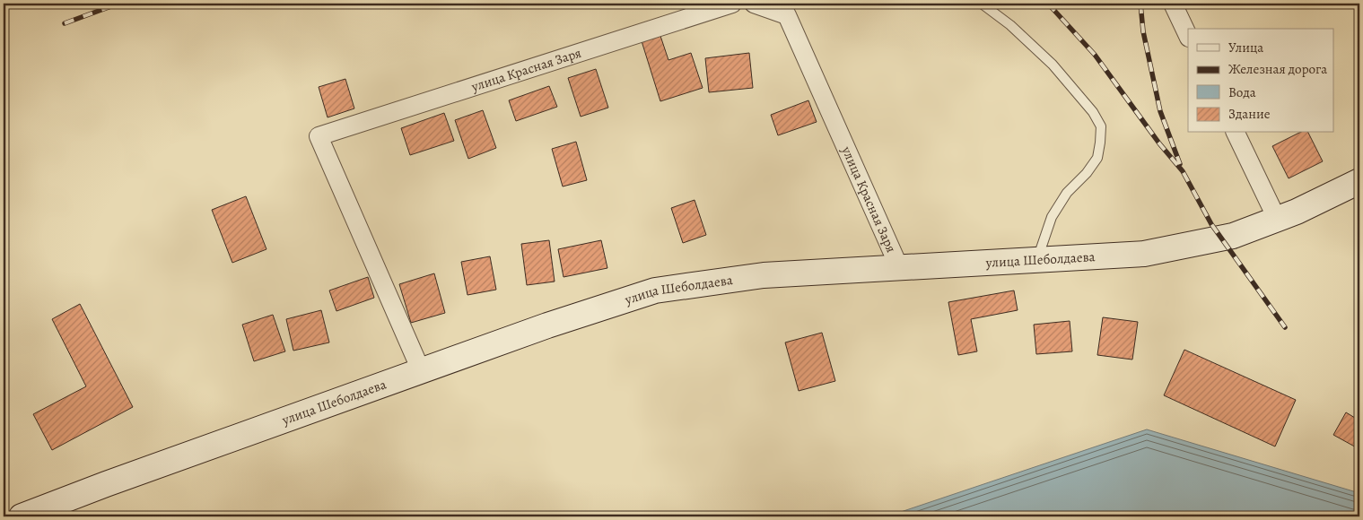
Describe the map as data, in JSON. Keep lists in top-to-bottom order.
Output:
{
  "streets": {
    "street": ["улица Красная Заря", "улица Шеболдаева"]
  },
  "crossings": [
    ["улица Красная Заря", "улица Шеболдаева"]
  ],
  "legend": [
    "Улица",
    "Железная дорога",
    "Вода",
    "Здание"
  ]
}
